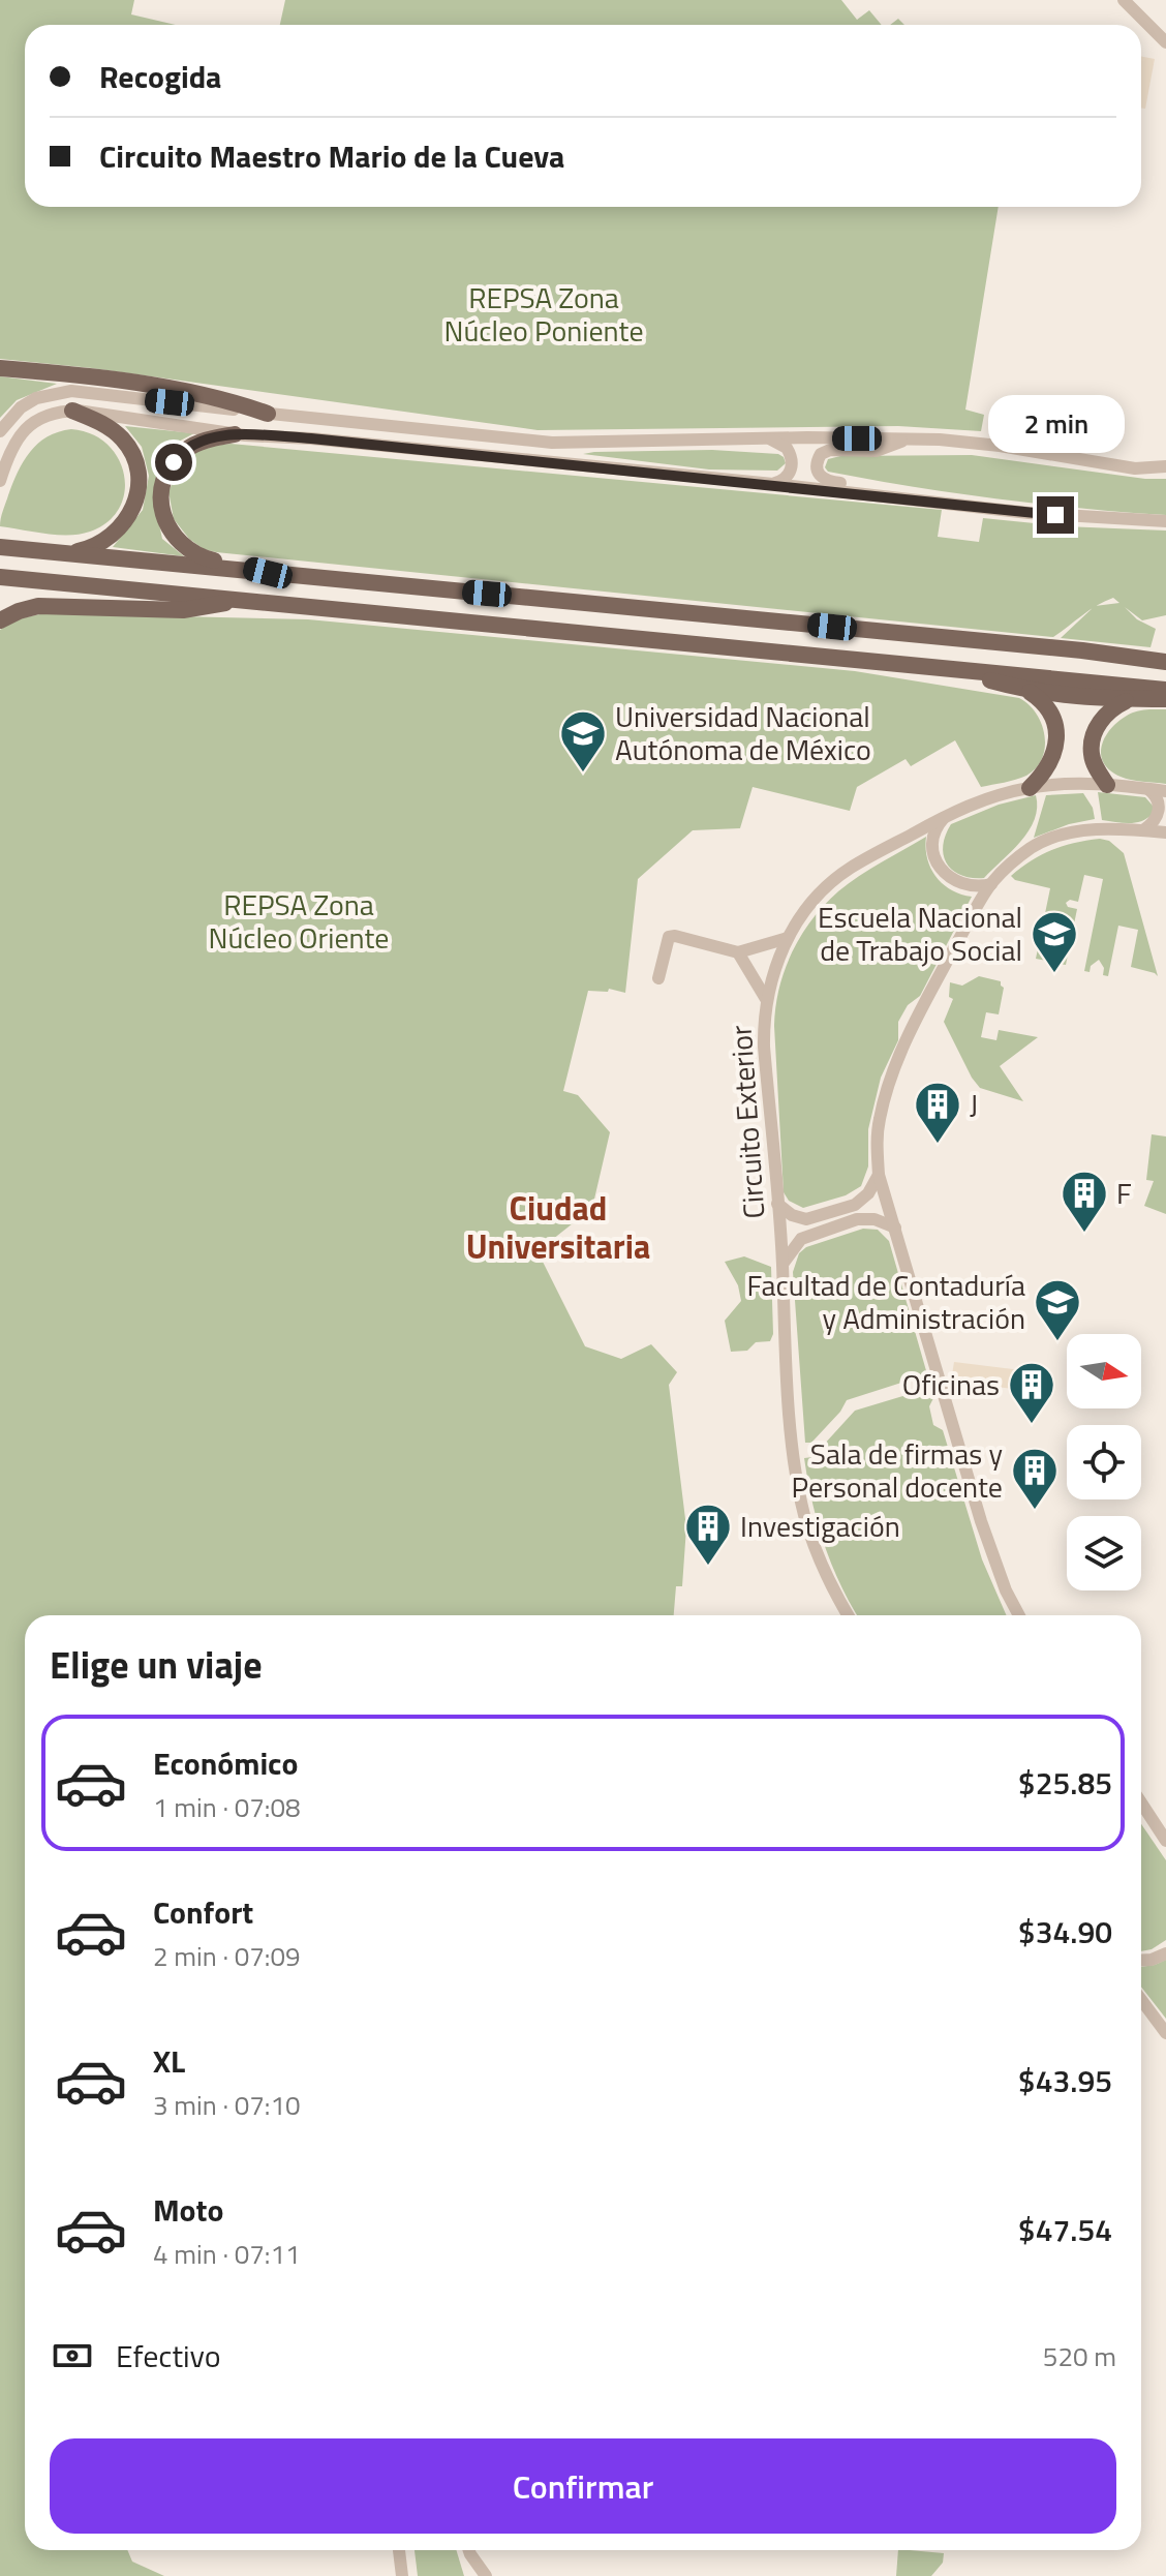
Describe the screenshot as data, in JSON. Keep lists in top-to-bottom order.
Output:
{
  "streets": {
    "street": ["Circuito Exterior"]
  },
  "districts": ["Ciudad Universitaria"],
  "parks": ["REPSA Zona Núcleo Poniente", "REPSA Zona Núcleo Oriente"],
  "places": {
    "school or university": ["Universidad Nacional Autónoma de México", "Escuela Nacional de Trabajo Social", "Facultad de Contaduría y Administración"],
    "building": [
      "J",
      "F",
      "Oficinas",
      "Sala de firmas y Personal docente",
      "Investigación"
    ]
  },
  "north": "right",
  "page": {
    "banner": ["Recogida", "Circuito Maestro Mario de la Cueva"],
    "bubble": "2 min",
    "heading": "Elige un viaje",
    "list": [
      {
        "name": "Económico",
        "note": "1 min · 07:08",
        "value": "$25.85"
      },
      {
        "name": "Confort",
        "note": "2 min · 07:09",
        "value": "$34.90"
      },
      {
        "name": "XL",
        "note": "3 min · 07:10",
        "value": "$43.95"
      },
      {
        "name": "Moto",
        "note": "4 min · 07:11",
        "value": "$47.54"
      }
    ],
    "pay": ["Efectivo", "520 m"],
    "buttons": "Confirmar"
  }
}
